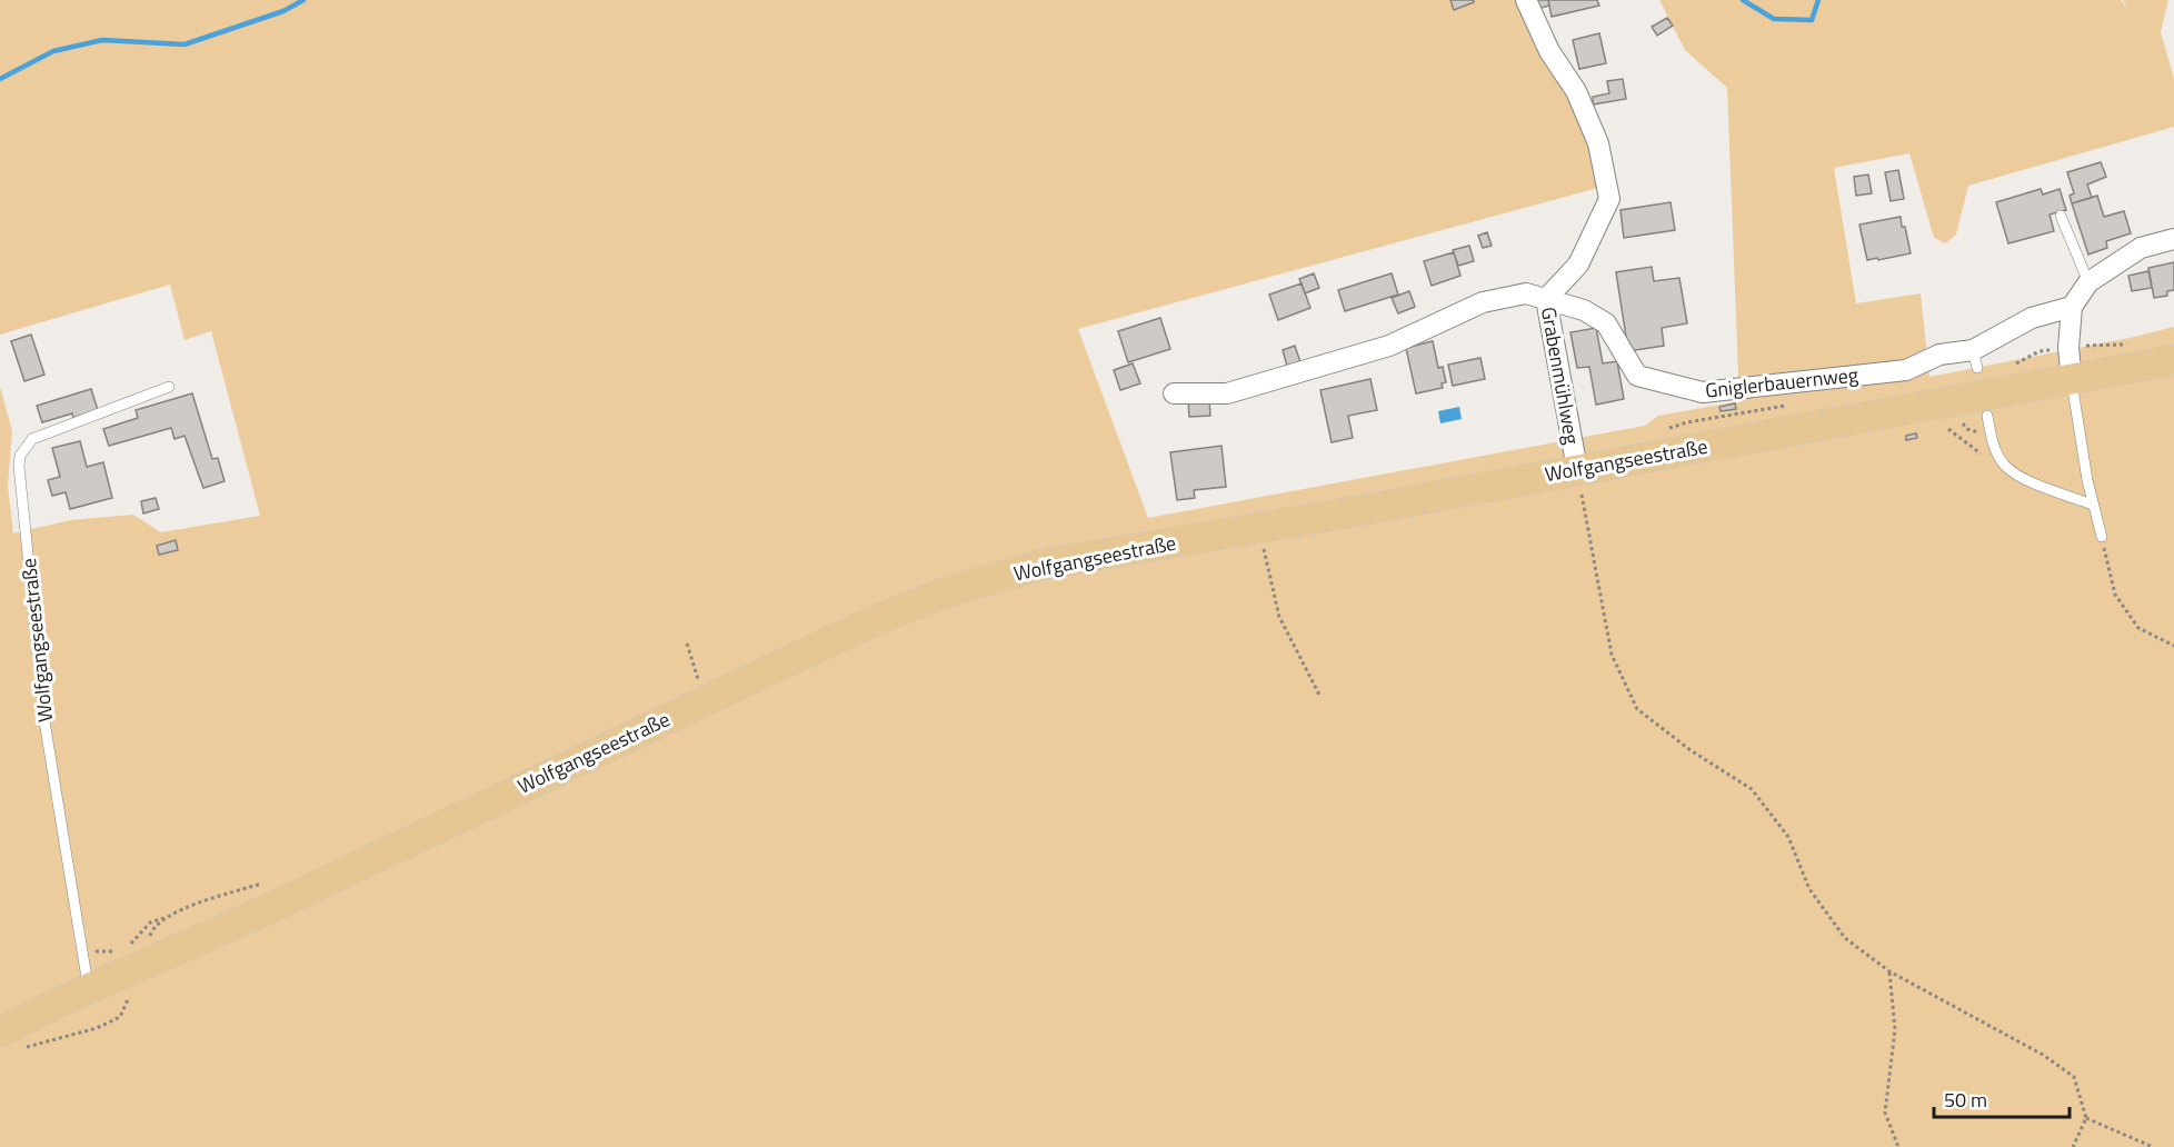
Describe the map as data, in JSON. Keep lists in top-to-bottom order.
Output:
{
  "streets": {
    "main road": ["Wolfgangseestraße"],
    "street": ["Grabenmühlweg", "Gniglerbauernweg"]
  },
  "crossings": [
    ["Grabenmühlweg", "Gniglerbauernweg"],
    ["Grabenmühlweg", "Wolfgangseestraße"]
  ],
  "scale_bar": "50 m"
}
